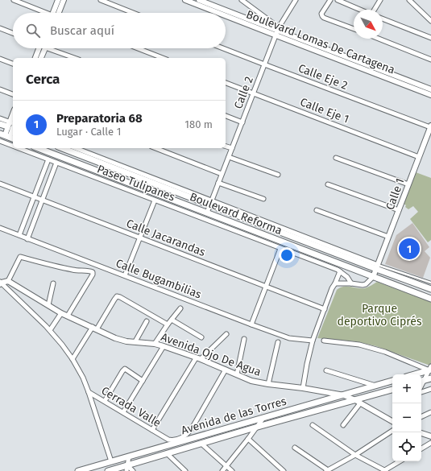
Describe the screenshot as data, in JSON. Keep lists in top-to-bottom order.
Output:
{
  "streets": {
    "main road": ["Boulevard Reforma", "Avenida de las Torres"],
    "street": [
      "Boulevard Lomas De Cartagena",
      "Calle Eje 2",
      "Calle 2",
      "Calle Eje 1",
      "Paseo Tulipanes",
      "Calle 1",
      "Calle Jacarandas",
      "Calle Bugambilias",
      "Avenida Ojo De Agua",
      "Cerrada Valle"
    ]
  },
  "crossings": [
    ["Boulevard Lomas De Cartagena", "Calle 2"],
    ["Calle Eje 2", "Calle 2"],
    ["Calle Eje 2", "Calle 1"],
    ["Calle 2", "Calle Eje 1"],
    ["Calle 2", "Boulevard Reforma"],
    ["Calle Eje 1", "Calle 1"],
    ["Calle 1", "Boulevard Reforma"],
    ["Avenida Ojo De Agua", "Cerrada Valle"],
    ["Avenida Ojo De Agua", "Avenida de las Torres"]
  ],
  "parks": ["Parque deportivo Ciprés"],
  "north": "bottom right",
  "page": {
    "search": "Buscar aquí",
    "heading": "Cerca",
    "list": [
      {
        "mark": "1",
        "name": "Preparatoria 68",
        "note": "Lugar · Calle 1",
        "value": "180 m"
      }
    ],
    "pins": "1",
    "map_buttons": ["+", "−"]
  }
}
